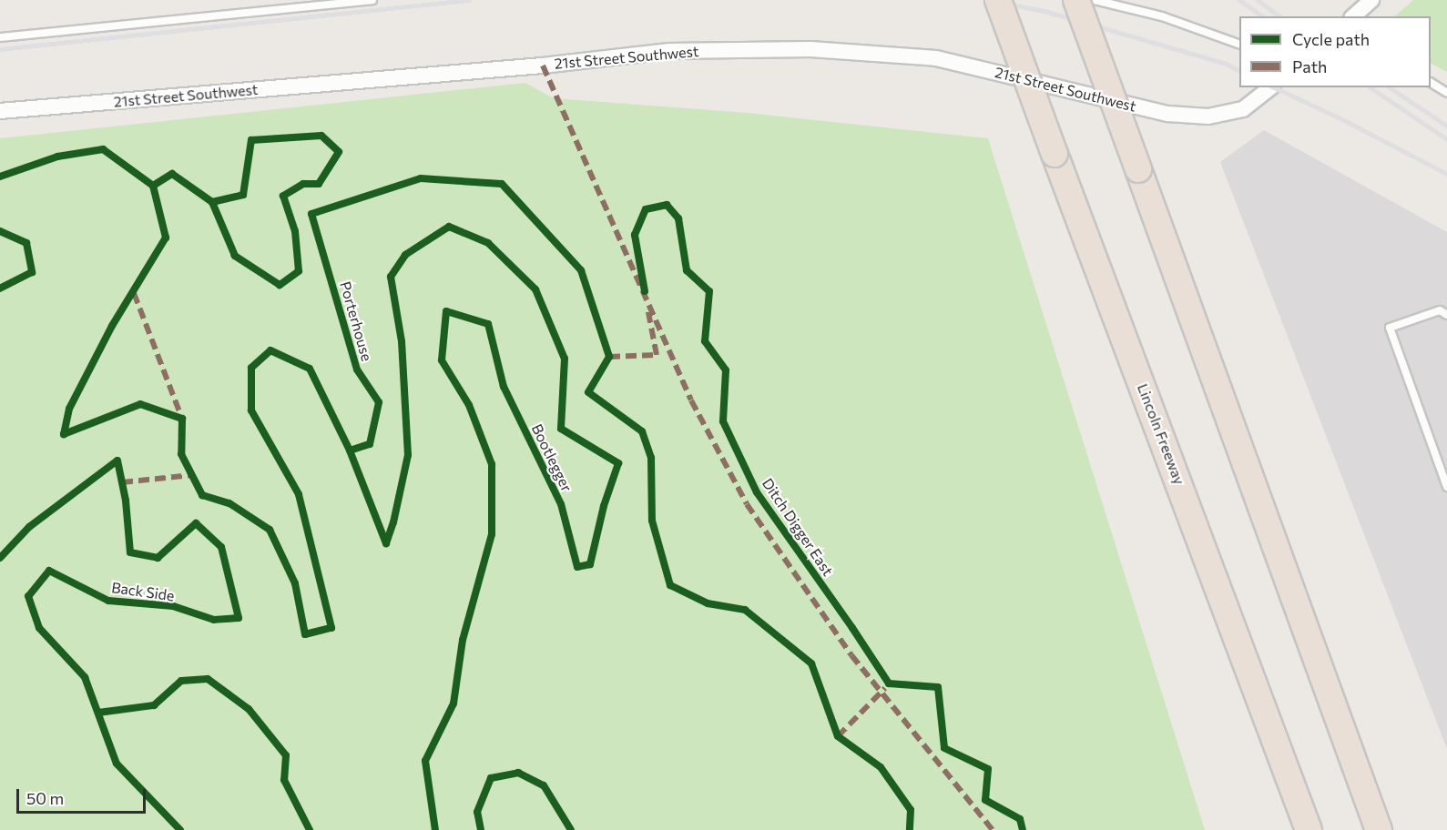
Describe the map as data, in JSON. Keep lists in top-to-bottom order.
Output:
{
  "streets": {
    "highway": ["Lincoln Freeway"],
    "street": ["21st Street Southwest"],
    "cycle path": [
      "Porterhouse",
      "Bootlegger",
      "Ditch Digger East",
      "Back Side"
    ]
  },
  "legend": ["Cycle path", "Path"],
  "scale_bar": "50 m"
}
